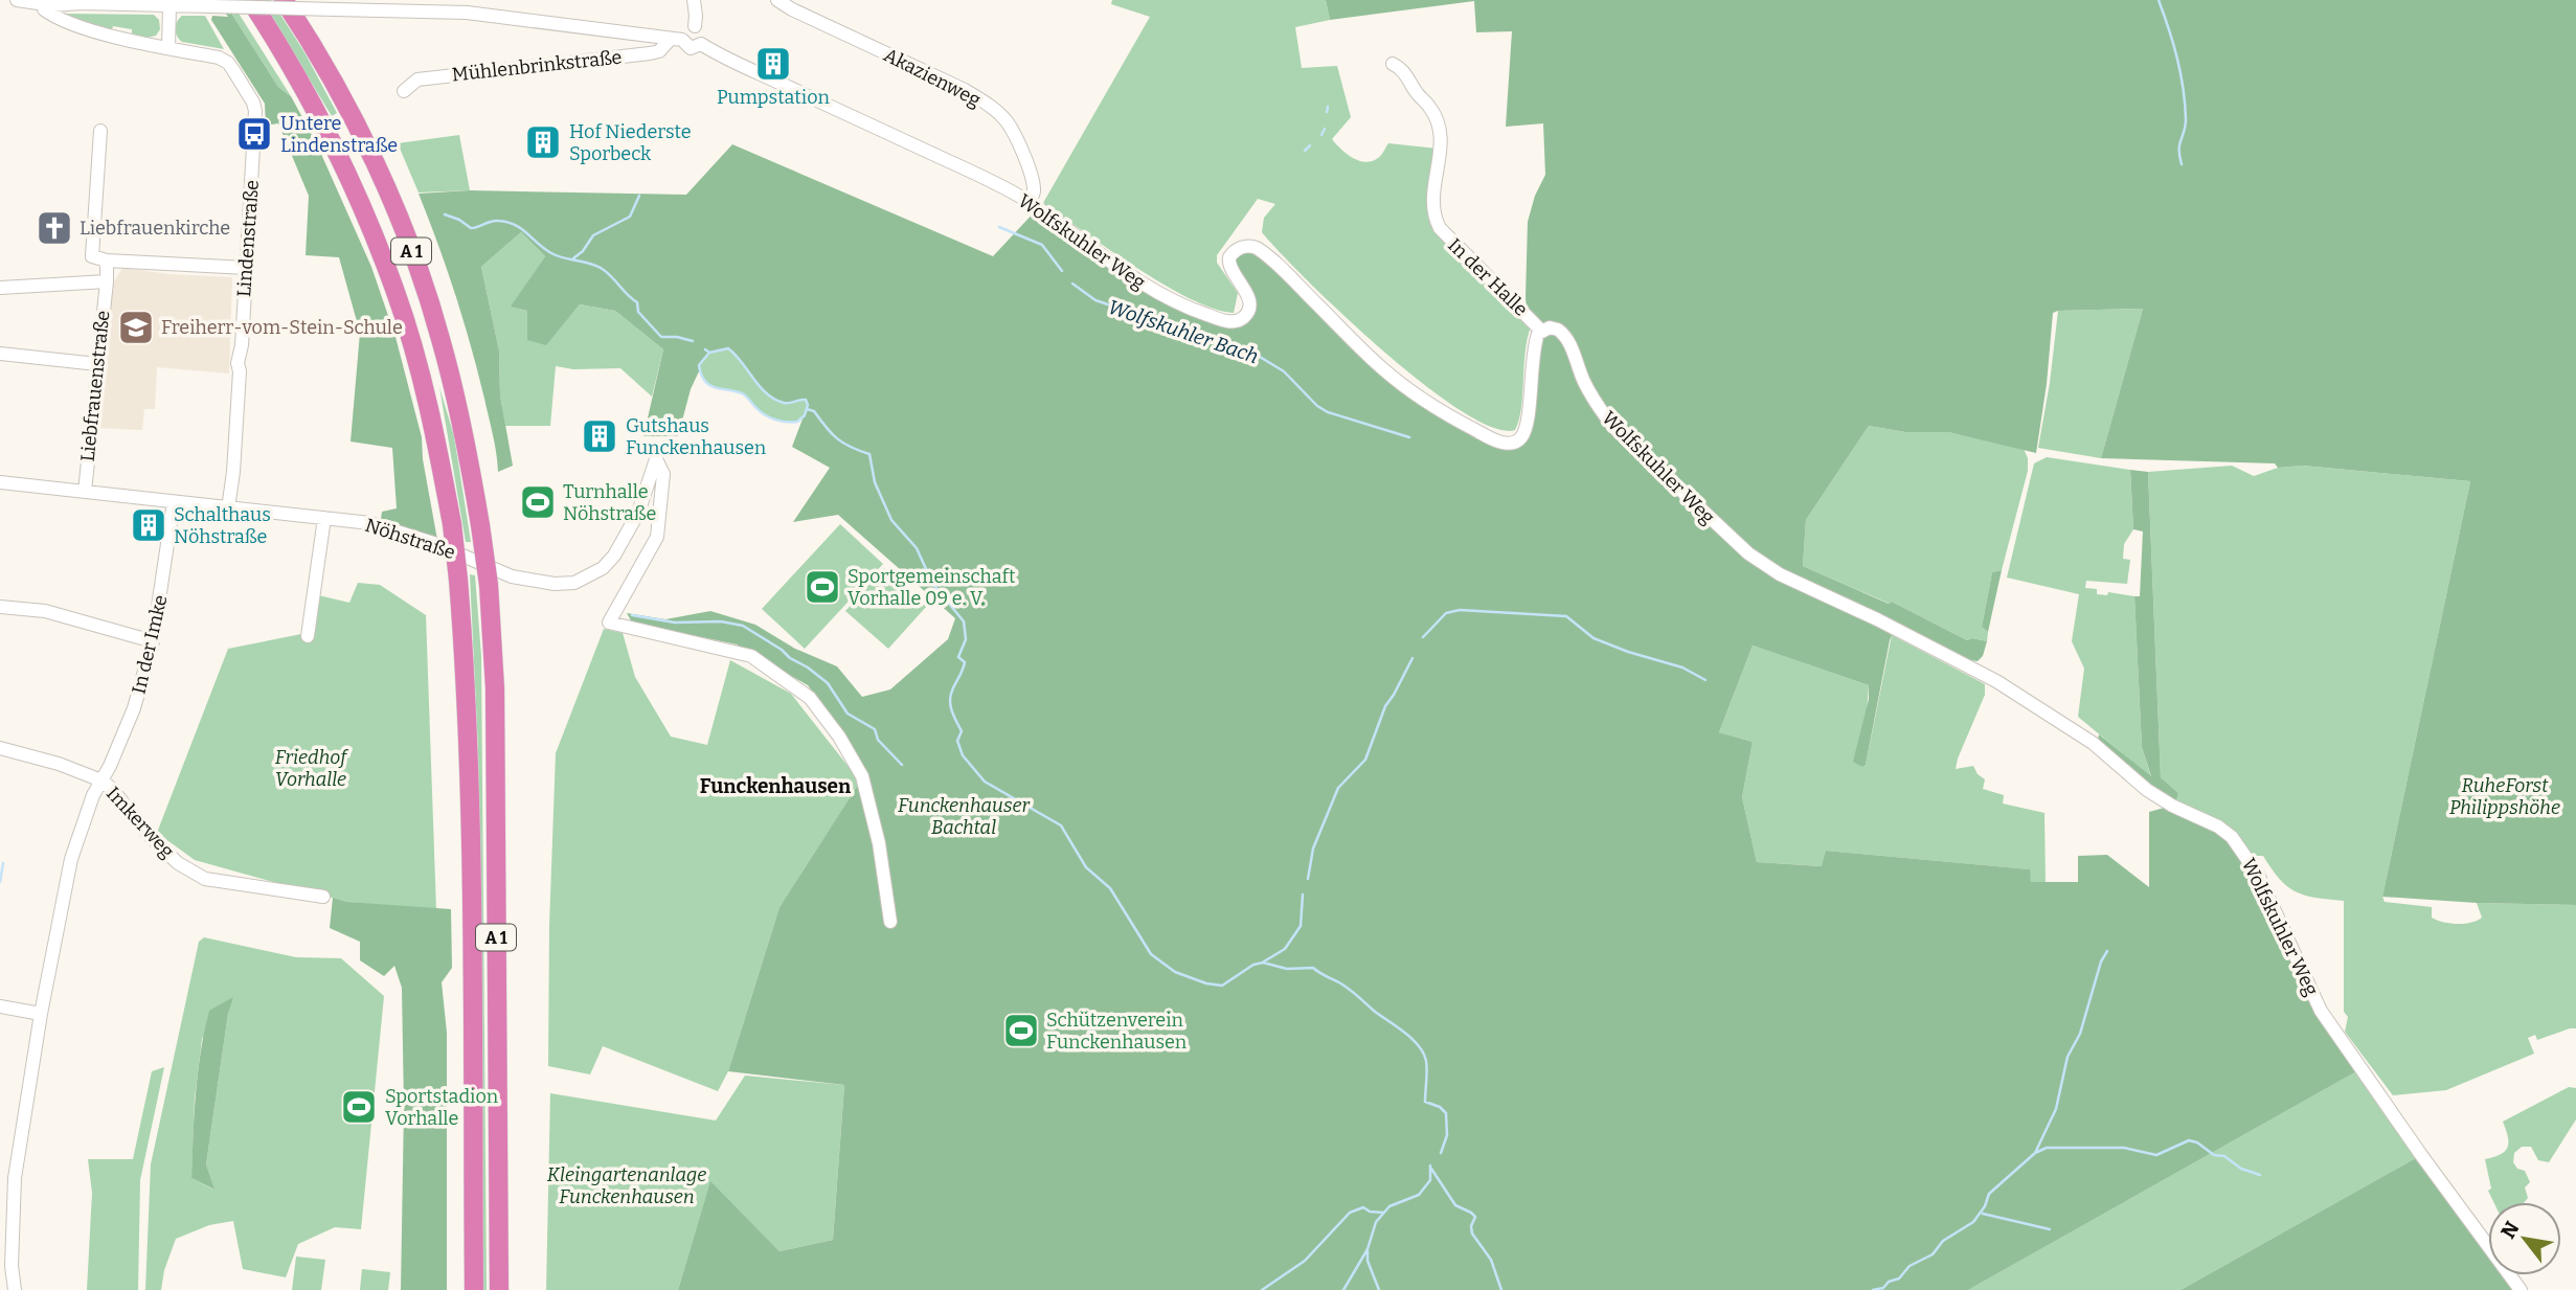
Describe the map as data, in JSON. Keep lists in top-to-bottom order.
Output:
{
  "streets": {
    "highway": ["A 1"],
    "street": [
      "Mühlenbrinkstraße",
      "Akazienweg",
      "Lindenstraße",
      "Wolfskuhler Weg",
      "In der Halle",
      "Liebfrauenstraße",
      "Nöhstraße",
      "In der Imke",
      "Imkerweg"
    ]
  },
  "crossings": [
    ["Mühlenbrinkstraße", "Wolfskuhler Weg"],
    ["Akazienweg", "Wolfskuhler Weg"],
    ["Lindenstraße", "Nöhstraße"],
    ["Wolfskuhler Weg", "In der Halle"],
    ["Liebfrauenstraße", "Nöhstraße"],
    ["Nöhstraße", "In der Imke"],
    ["In der Imke", "Imkerweg"]
  ],
  "districts": ["Funckenhausen"],
  "water": ["Wolfskuhler Bach"],
  "parks": [
    "Friedhof Vorhalle",
    "RuheForst Philippshöhe",
    "Funckenhauser Bachtal",
    "Kleingartenanlage Funckenhausen"
  ],
  "places": {
    "building": [
      "Pumpstation",
      "Hof Niederste Sporbeck",
      "Gutshaus Funckenhausen",
      "Schalthaus Nöhstraße"
    ],
    "bus stop": ["Untere Lindenstraße"],
    "church": ["Liebfrauenkirche"],
    "school or university": ["Freiherr-vom-Stein-Schule"],
    "sports": [
      "Turnhalle Nöhstraße",
      "Sportgemeinschaft Vorhalle 09 e. V.",
      "Schützenverein Funckenhausen",
      "Sportstadion Vorhalle"
    ]
  },
  "north": "top left"
}
